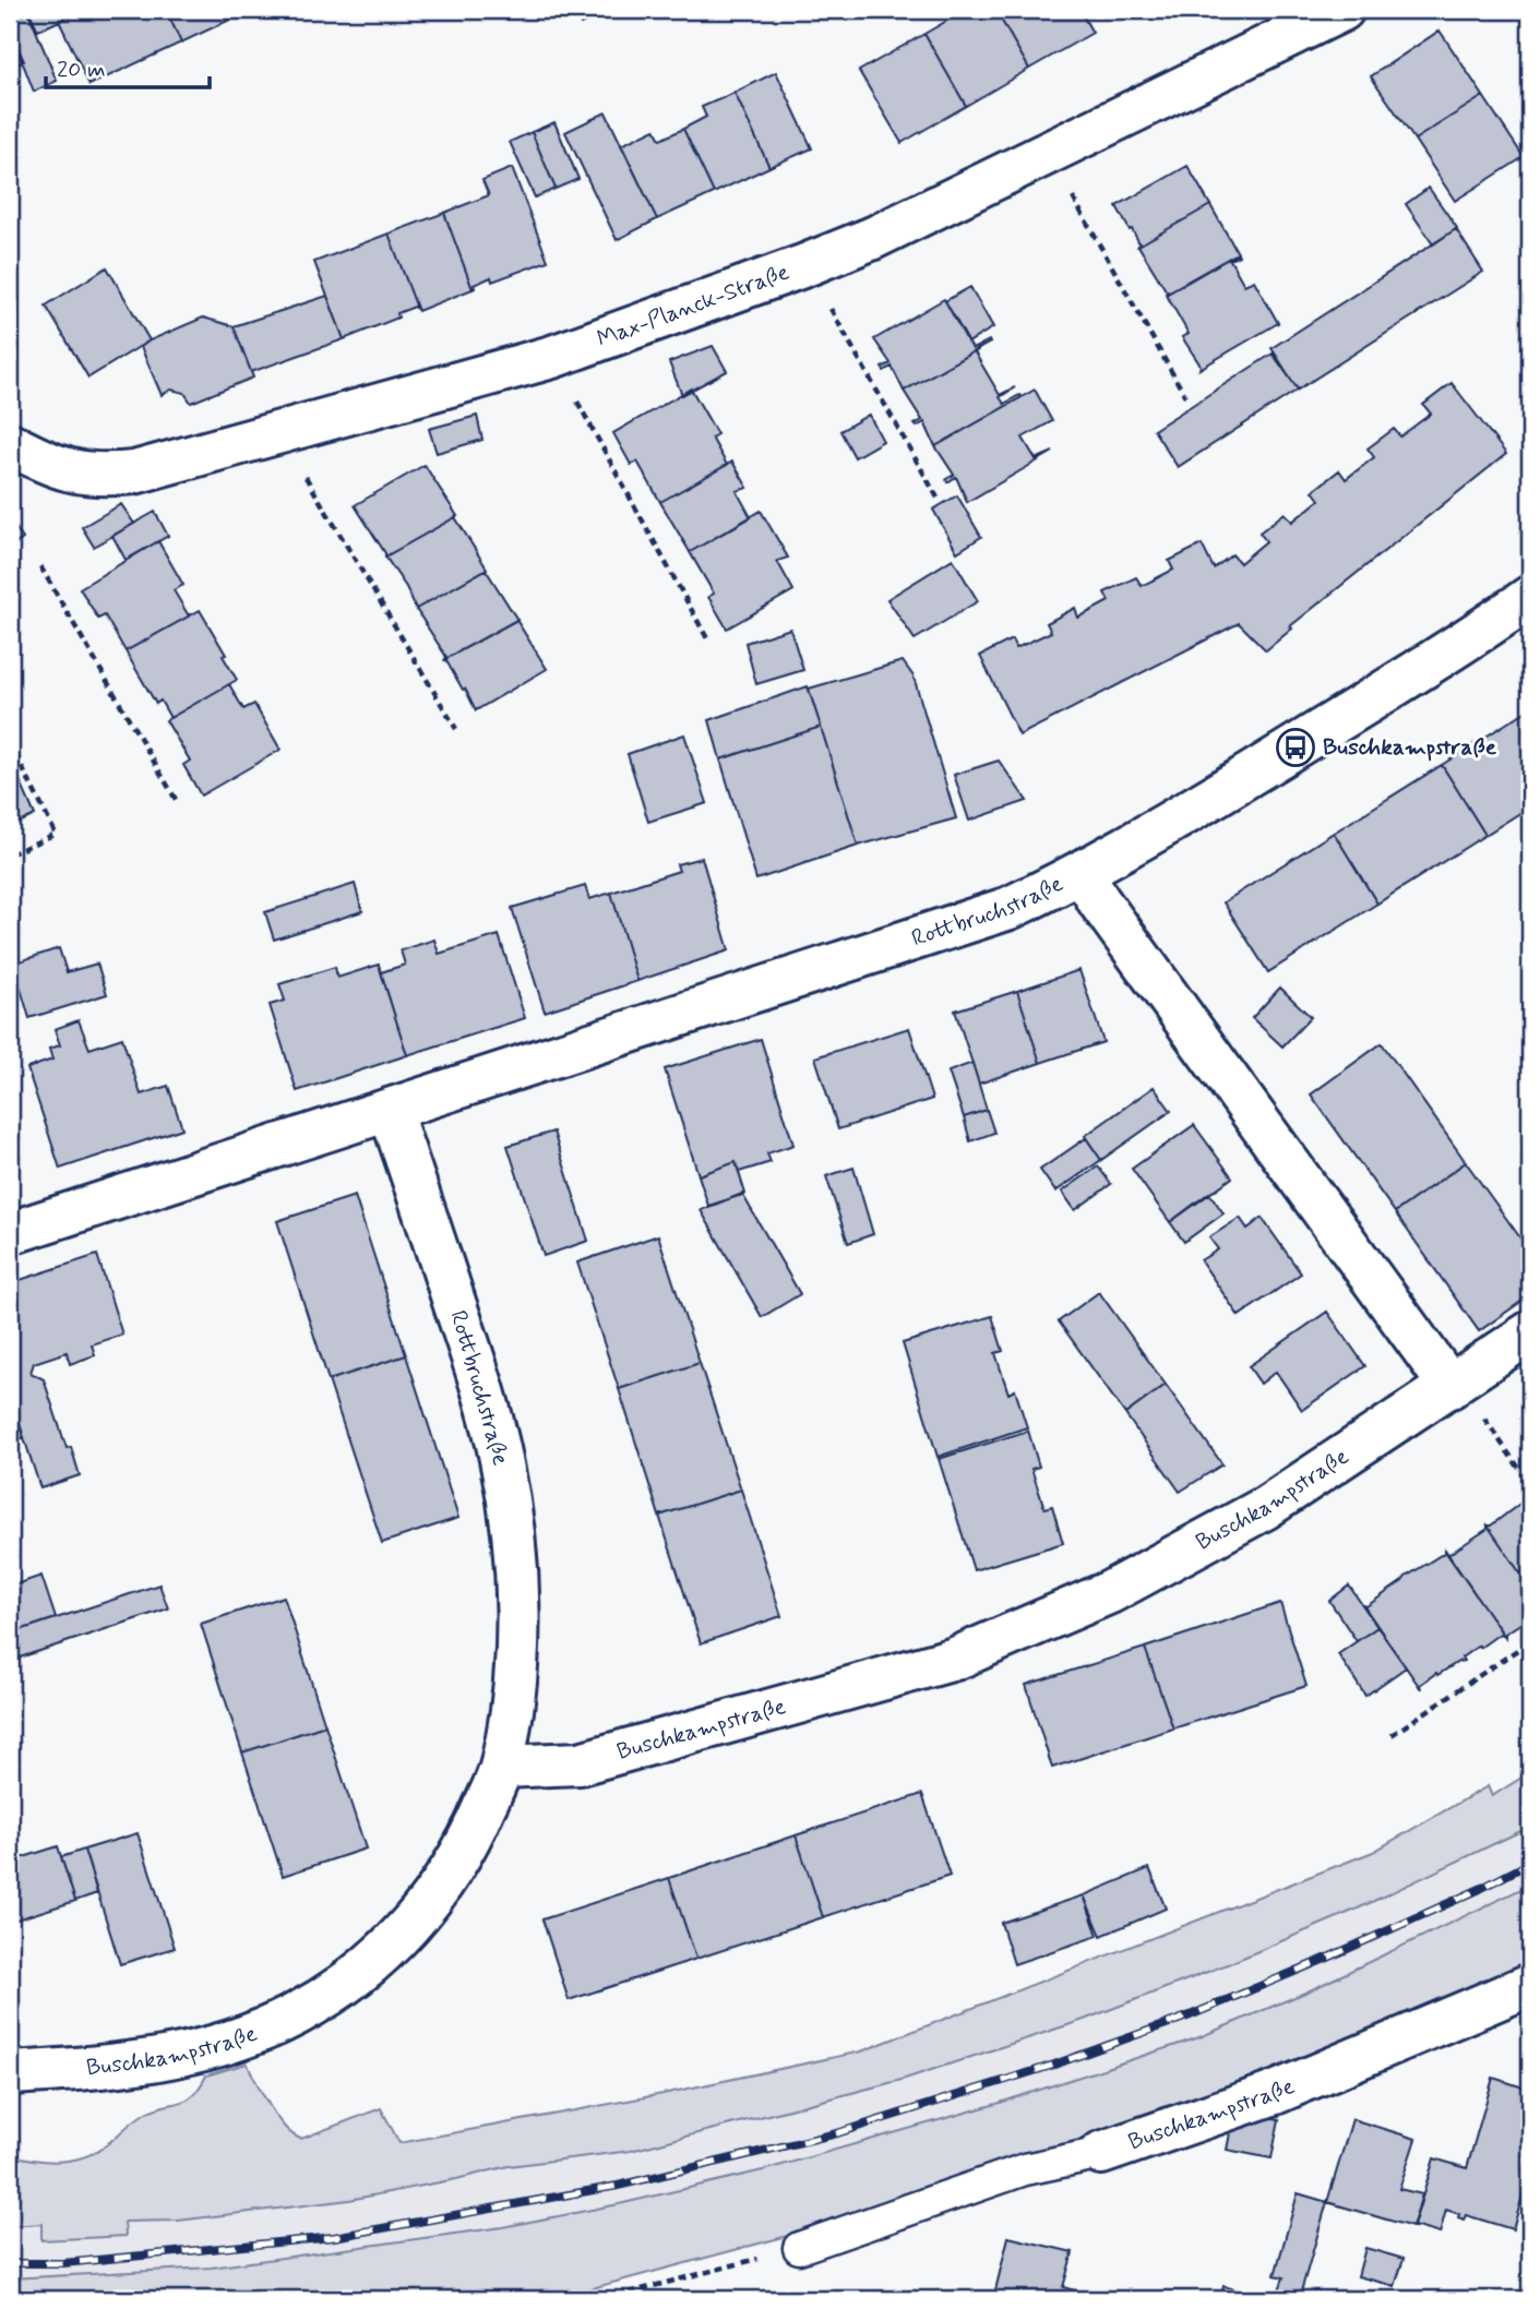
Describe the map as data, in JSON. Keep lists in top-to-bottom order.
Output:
{
  "streets": {
    "street": ["Max-Planck-Straße", "Rottbruchstraße", "Buschkampstraße"]
  },
  "crossings": [
    ["Rottbruchstraße", "Buschkampstraße"]
  ],
  "places": {
    "bus stop": ["Buschkampstraße"]
  },
  "scale_bar": "20 m"
}
